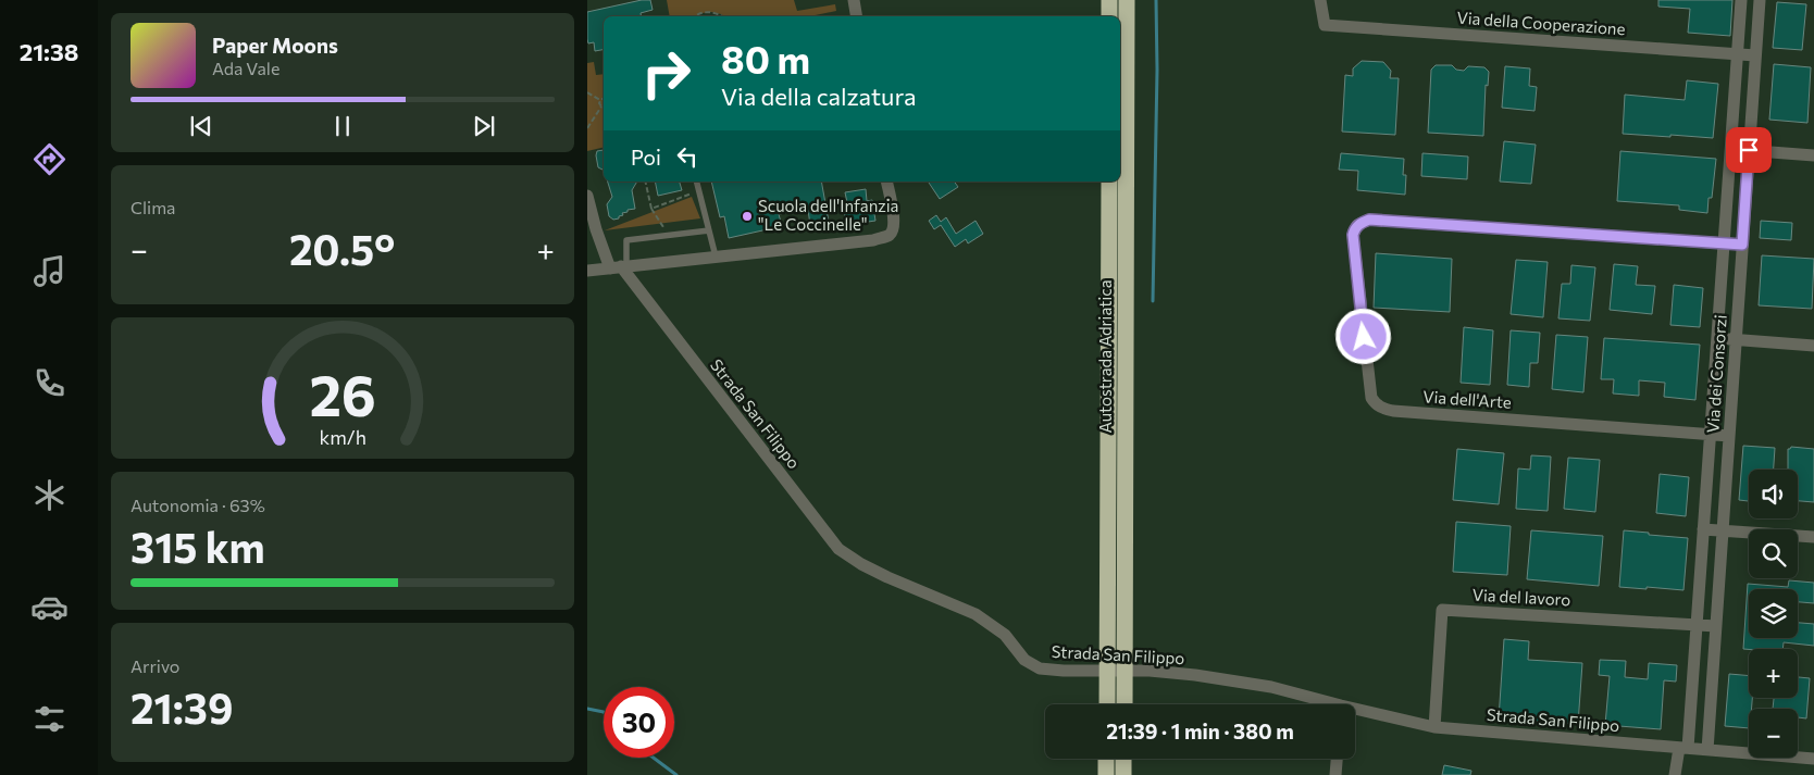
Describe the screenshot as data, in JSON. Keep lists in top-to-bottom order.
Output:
{
  "streets": {
    "highway": ["Autostrada Adriatica"],
    "street": [
      "Via della Cooperazione",
      "Via dei Consorzi",
      "Via dell'Arte",
      "Strada San Filippo",
      "Via del lavoro"
    ]
  },
  "crossings": [
    ["Via della Cooperazione", "Via dei Consorzi"],
    ["Via dei Consorzi", "Via dell'Arte"],
    ["Via dei Consorzi", "Strada San Filippo"],
    ["Via dei Consorzi", "Via del lavoro"],
    ["Strada San Filippo", "Via del lavoro"]
  ],
  "places": ["Scuola dell'Infanzia \"Le Coccinelle\""],
  "page": {
    "tabs": "21:38",
    "turn": ["80 m", "Via della calzatura"],
    "song": ["Paper Moons", "Ada Vale"],
    "then": "Poi",
    "tile": [
      "Clima",
      ["Autonomia · 63%", "315 km"],
      ["Arrivo", "21:39"]
    ],
    "heat": ["−", "20.5°", "+"],
    "map_buttons": ["+", "−"],
    "limit": "30",
    "trip": "21:39 · 1 min · 380 m",
    "gauge": ["26", "km/h"]
  }
}
